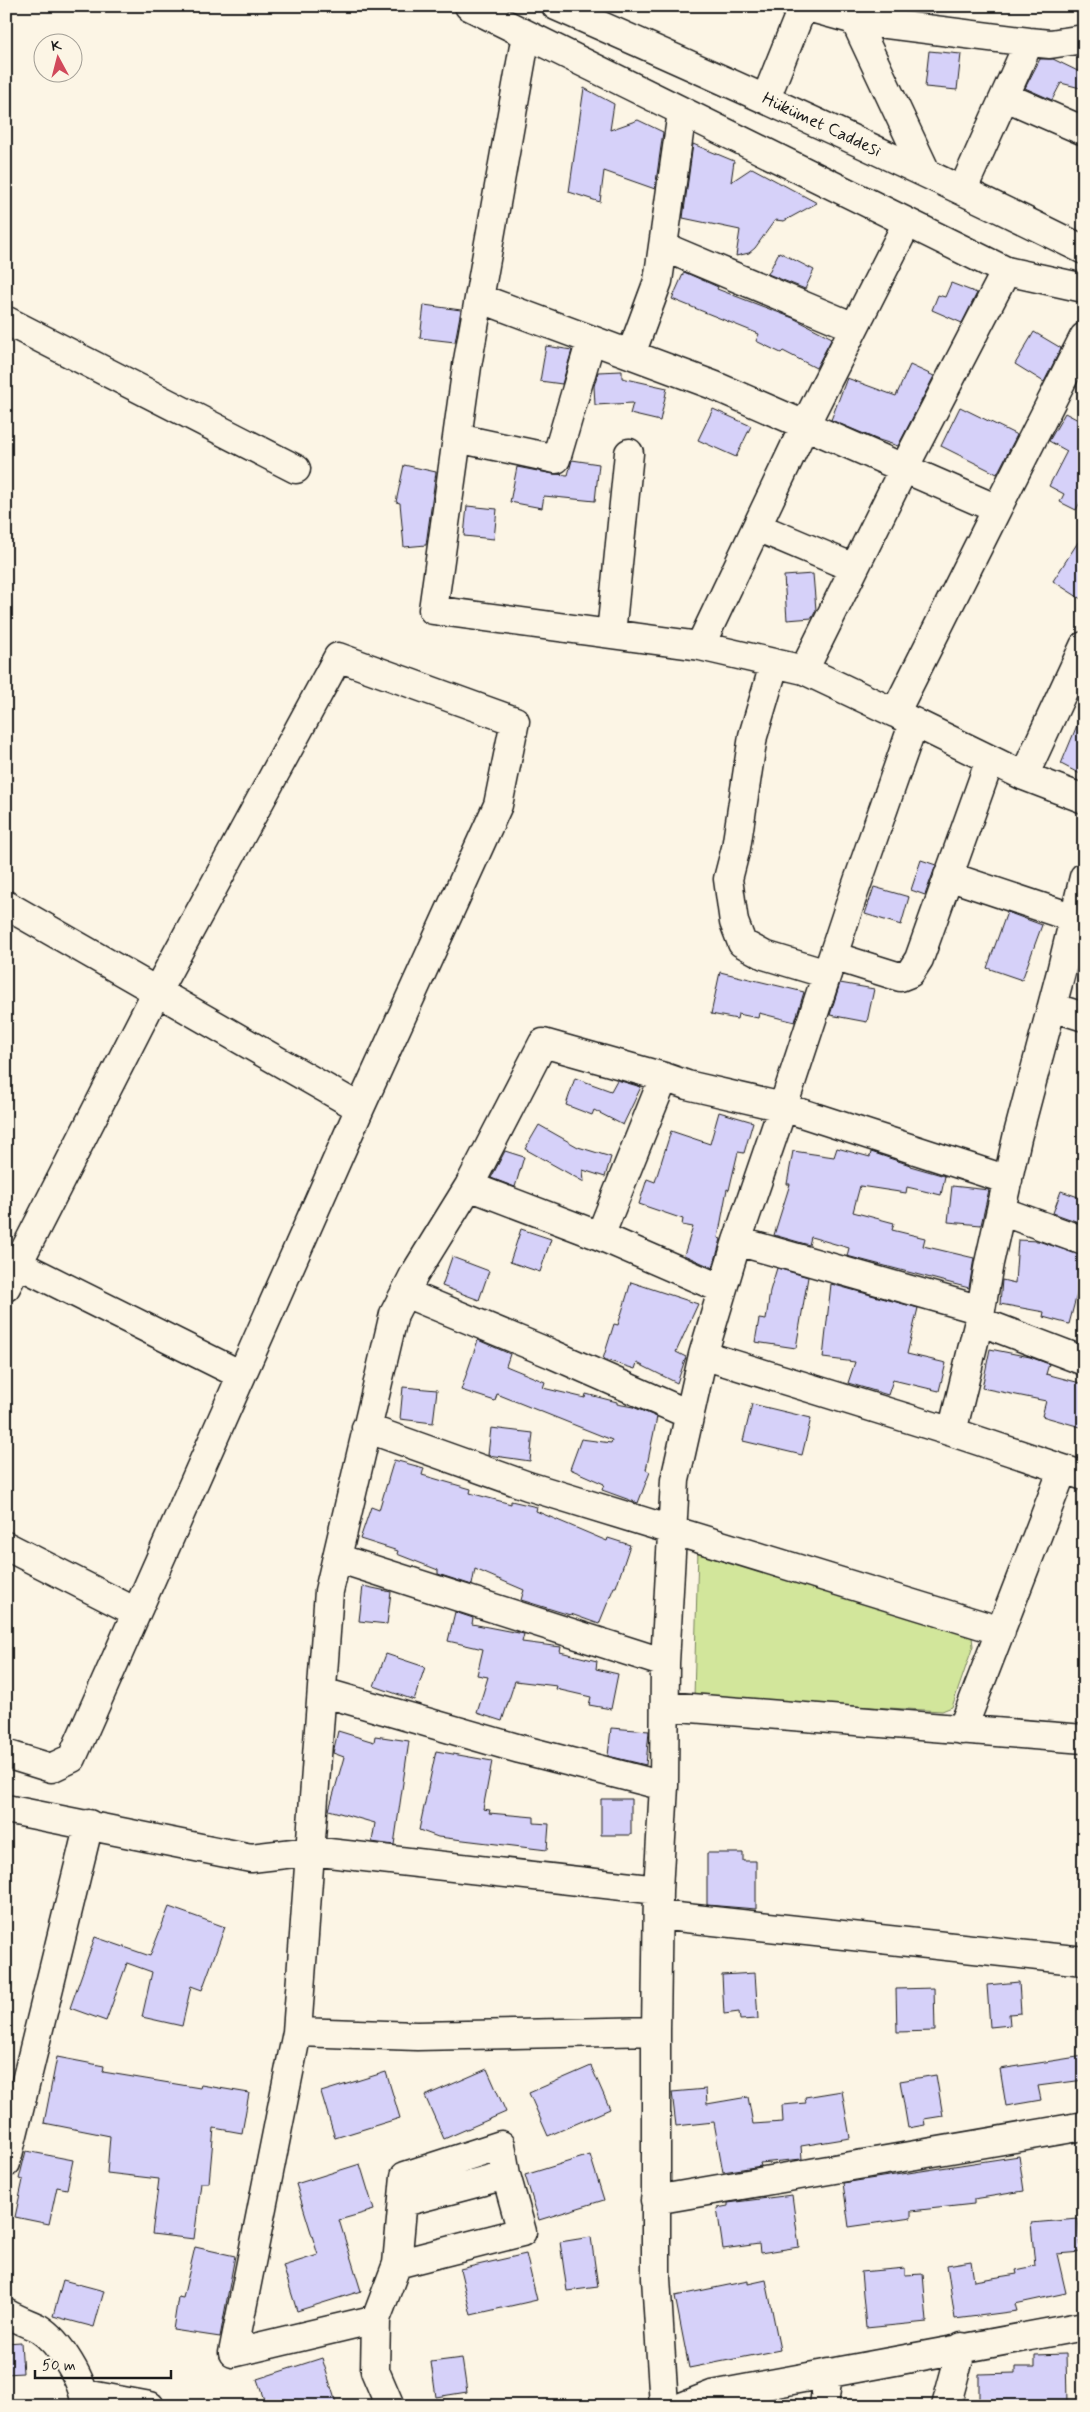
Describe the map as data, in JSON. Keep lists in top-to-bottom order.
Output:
{
  "streets": {
    "street": ["Hükümet Caddesi"]
  },
  "scale_bar": "50 m",
  "north": "top"
}
